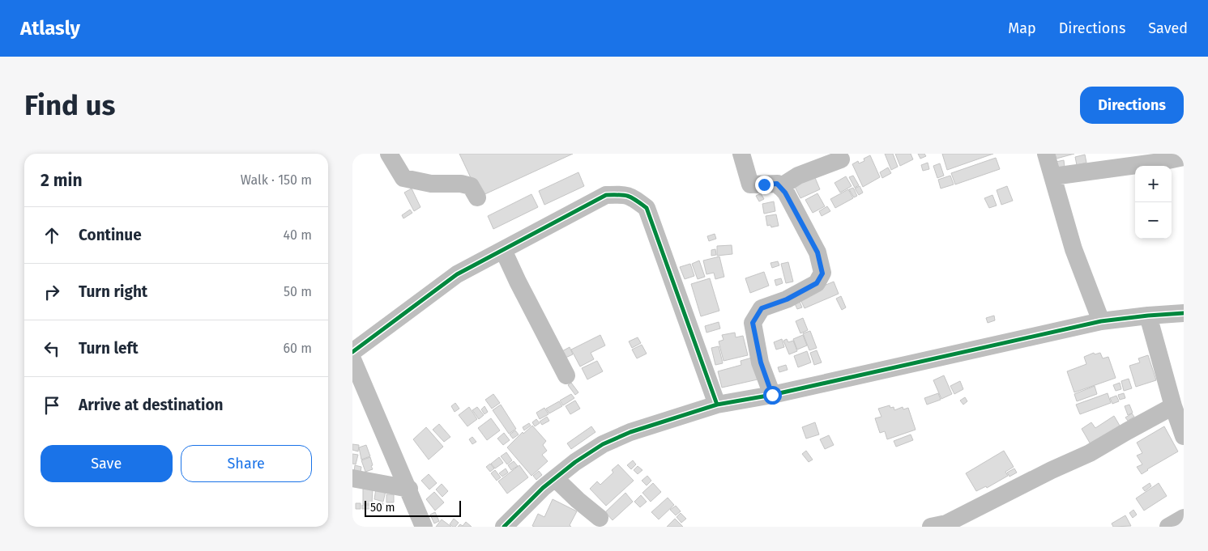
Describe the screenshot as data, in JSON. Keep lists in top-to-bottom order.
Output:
{
  "scale_bar": "50 m",
  "page": {
    "header": "Atlasly",
    "nav": ["Map", "Directions", "Saved"],
    "buttons": [
      "Directions",
      ["Save", "Share"]
    ],
    "title": "Find us",
    "heading": ["2 min", "Walk · 150 m"],
    "map_buttons": ["+", "−"],
    "list": [
      ["Continue", "40 m"],
      ["Turn right", "50 m"],
      ["Turn left", "60 m"],
      "Arrive at destination"
    ],
    "scale": "50 m"
  }
}
